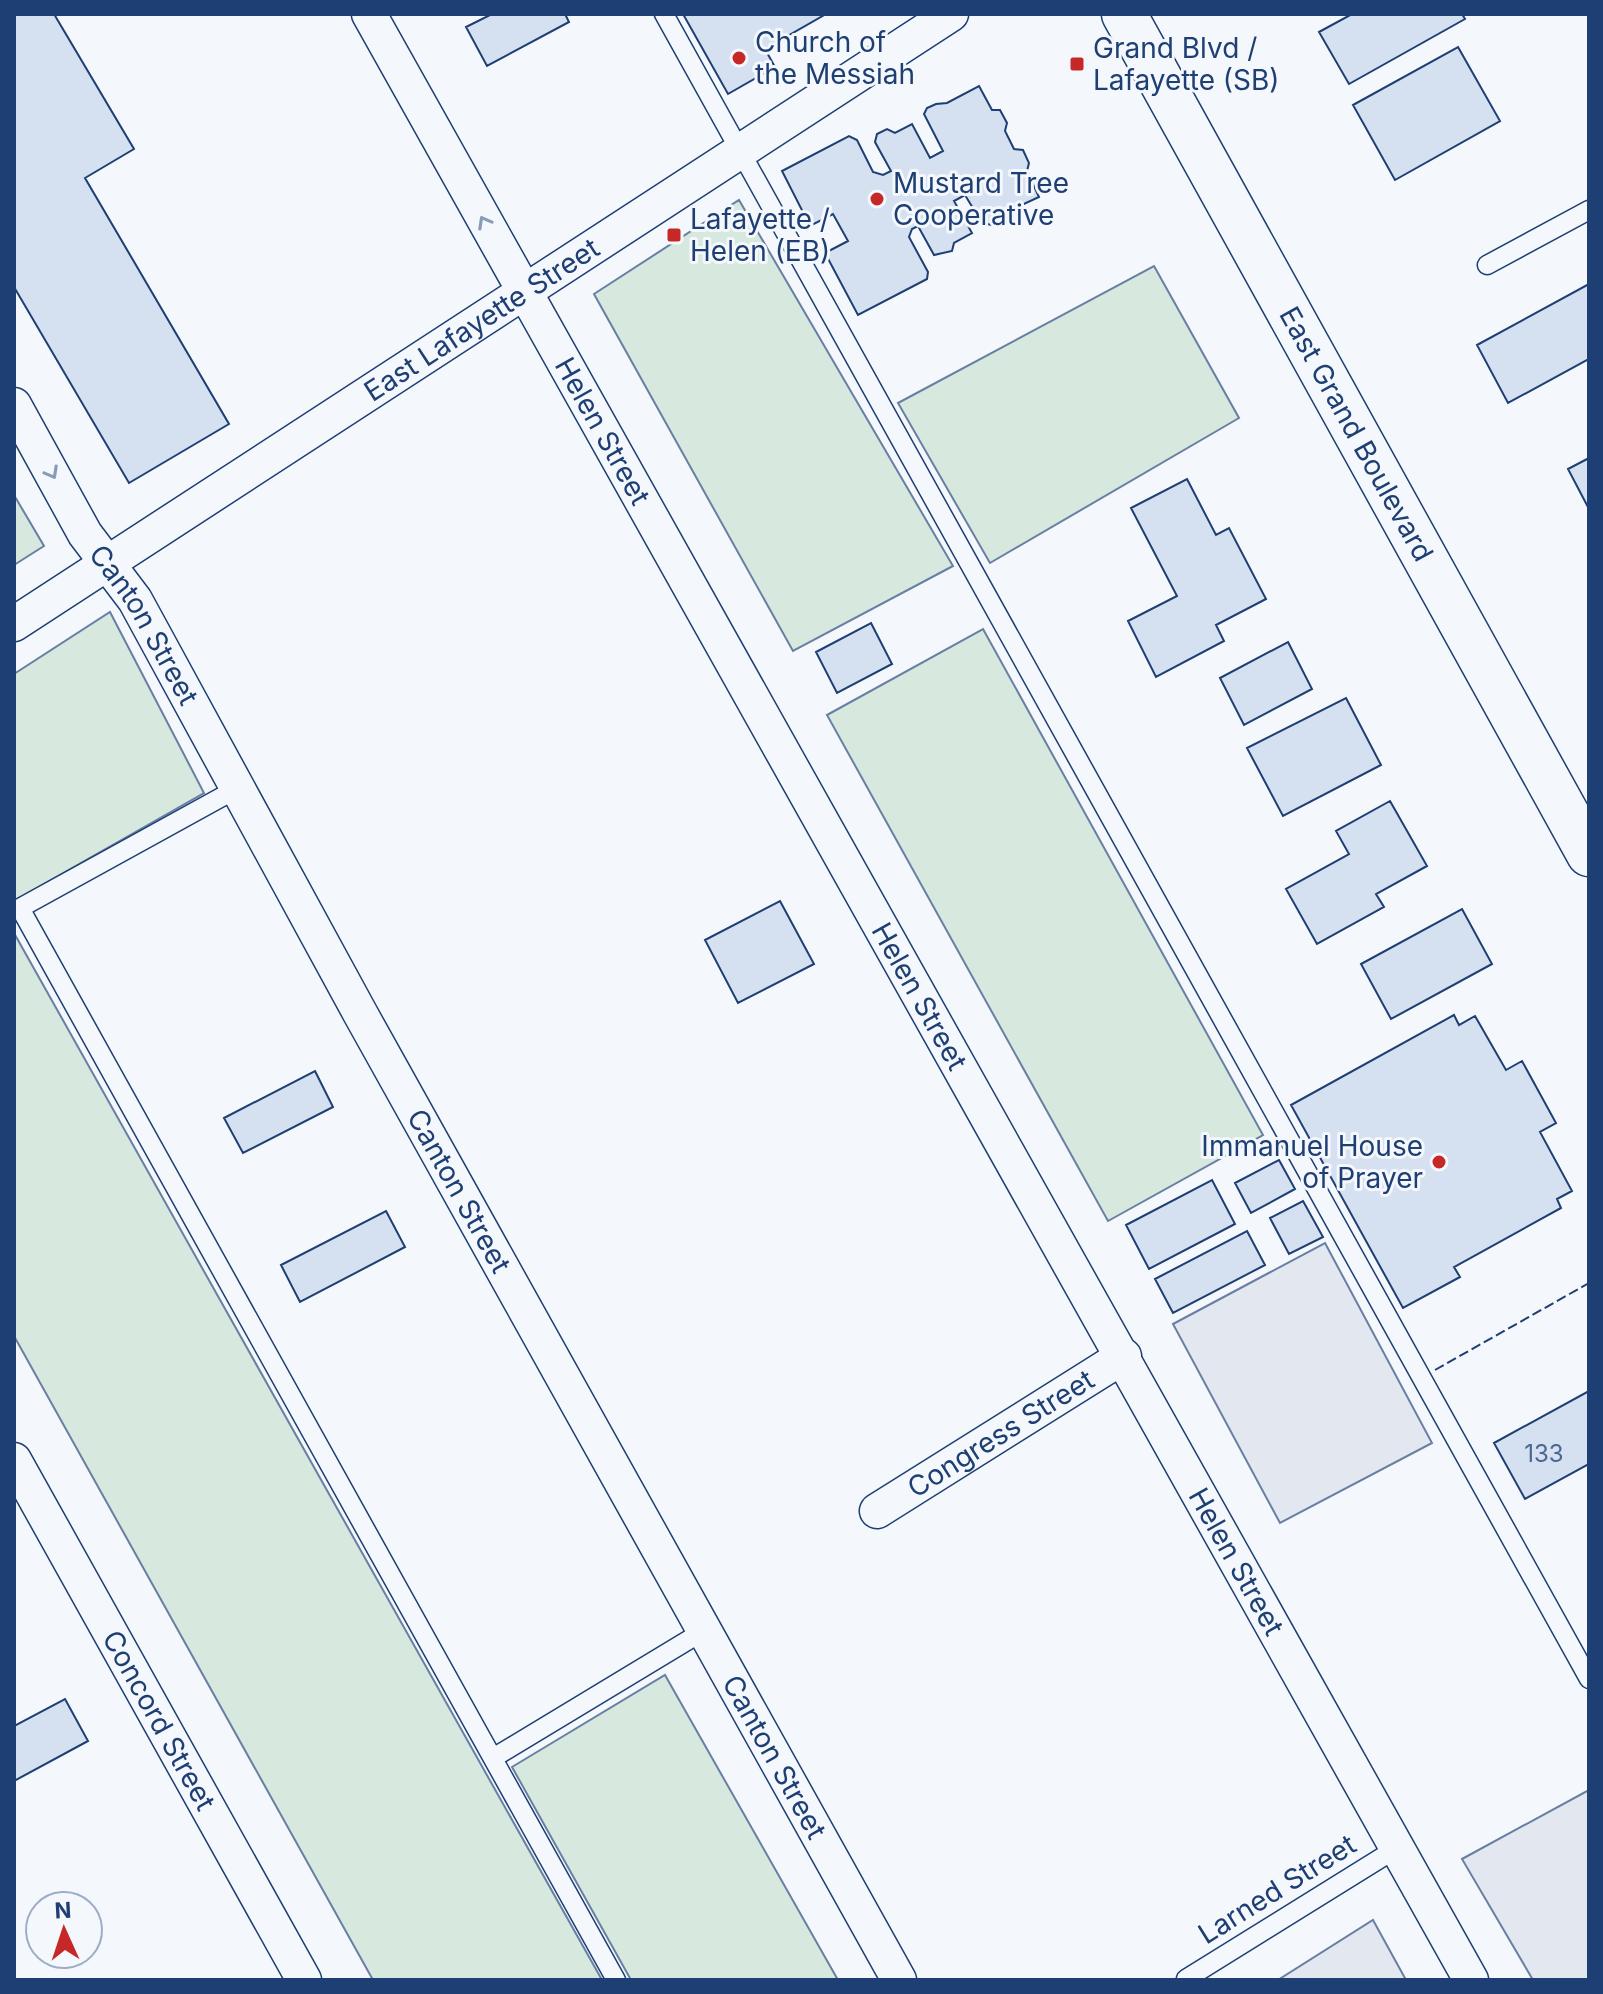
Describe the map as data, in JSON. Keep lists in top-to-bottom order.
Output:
{
  "streets": {
    "main road": ["East Grand Boulevard"],
    "street": [
      "East Lafayette Street",
      "Helen Street",
      "Canton Street",
      "Congress Street",
      "Concord Street"
    ],
    "lane": ["Larned Street"]
  },
  "crossings": [
    ["East Lafayette Street", "Helen Street"],
    ["East Lafayette Street", "Canton Street"],
    ["Helen Street", "Congress Street"],
    ["Helen Street", "Larned Street"]
  ],
  "places": {
    "other": ["Church of the Messiah", "Mustard Tree Cooperative", "Immanuel House of Prayer"],
    "transit": ["Grand Blvd / Lafayette (SB)", "Lafayette / Helen (EB)"]
  },
  "house_numbers": ["133"],
  "north": "top"
}
